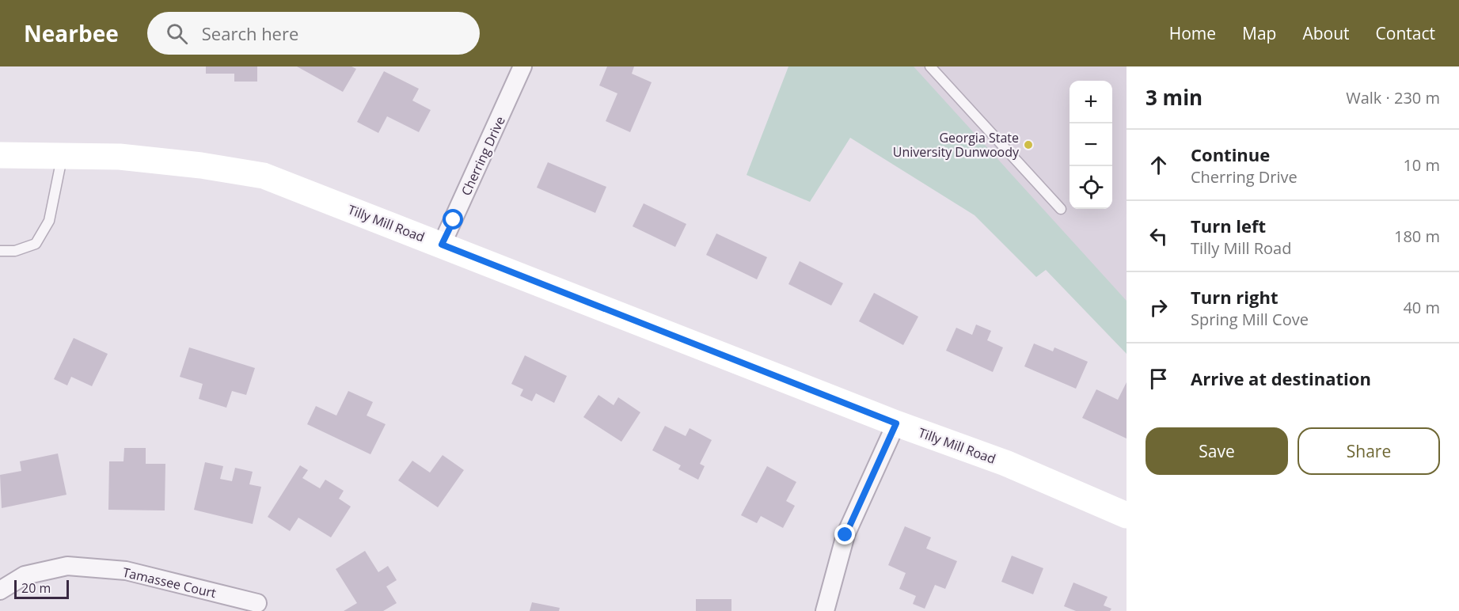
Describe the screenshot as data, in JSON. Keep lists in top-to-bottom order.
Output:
{
  "streets": {
    "street": ["Cherring Drive", "Tilly Mill Road", "Tamassee Court"]
  },
  "crossings": [
    ["Cherring Drive", "Tilly Mill Road"]
  ],
  "places": ["Georgia State University Dunwoody"],
  "scale_bar": "20 m",
  "page": {
    "header": "Nearbee",
    "search": "Search here",
    "nav": [
      "Home",
      "Map",
      "About",
      "Contact"
    ],
    "heading": ["3 min", "Walk · 230 m"],
    "map_buttons": ["+", "−"],
    "list": [
      ["Continue", "Cherring Drive", "10 m"],
      ["Turn left", "Tilly Mill Road", "180 m"],
      ["Turn right", "Spring Mill Cove", "40 m"],
      "Arrive at destination"
    ],
    "buttons": ["Save", "Share"],
    "scale": "20 m"
  }
}
